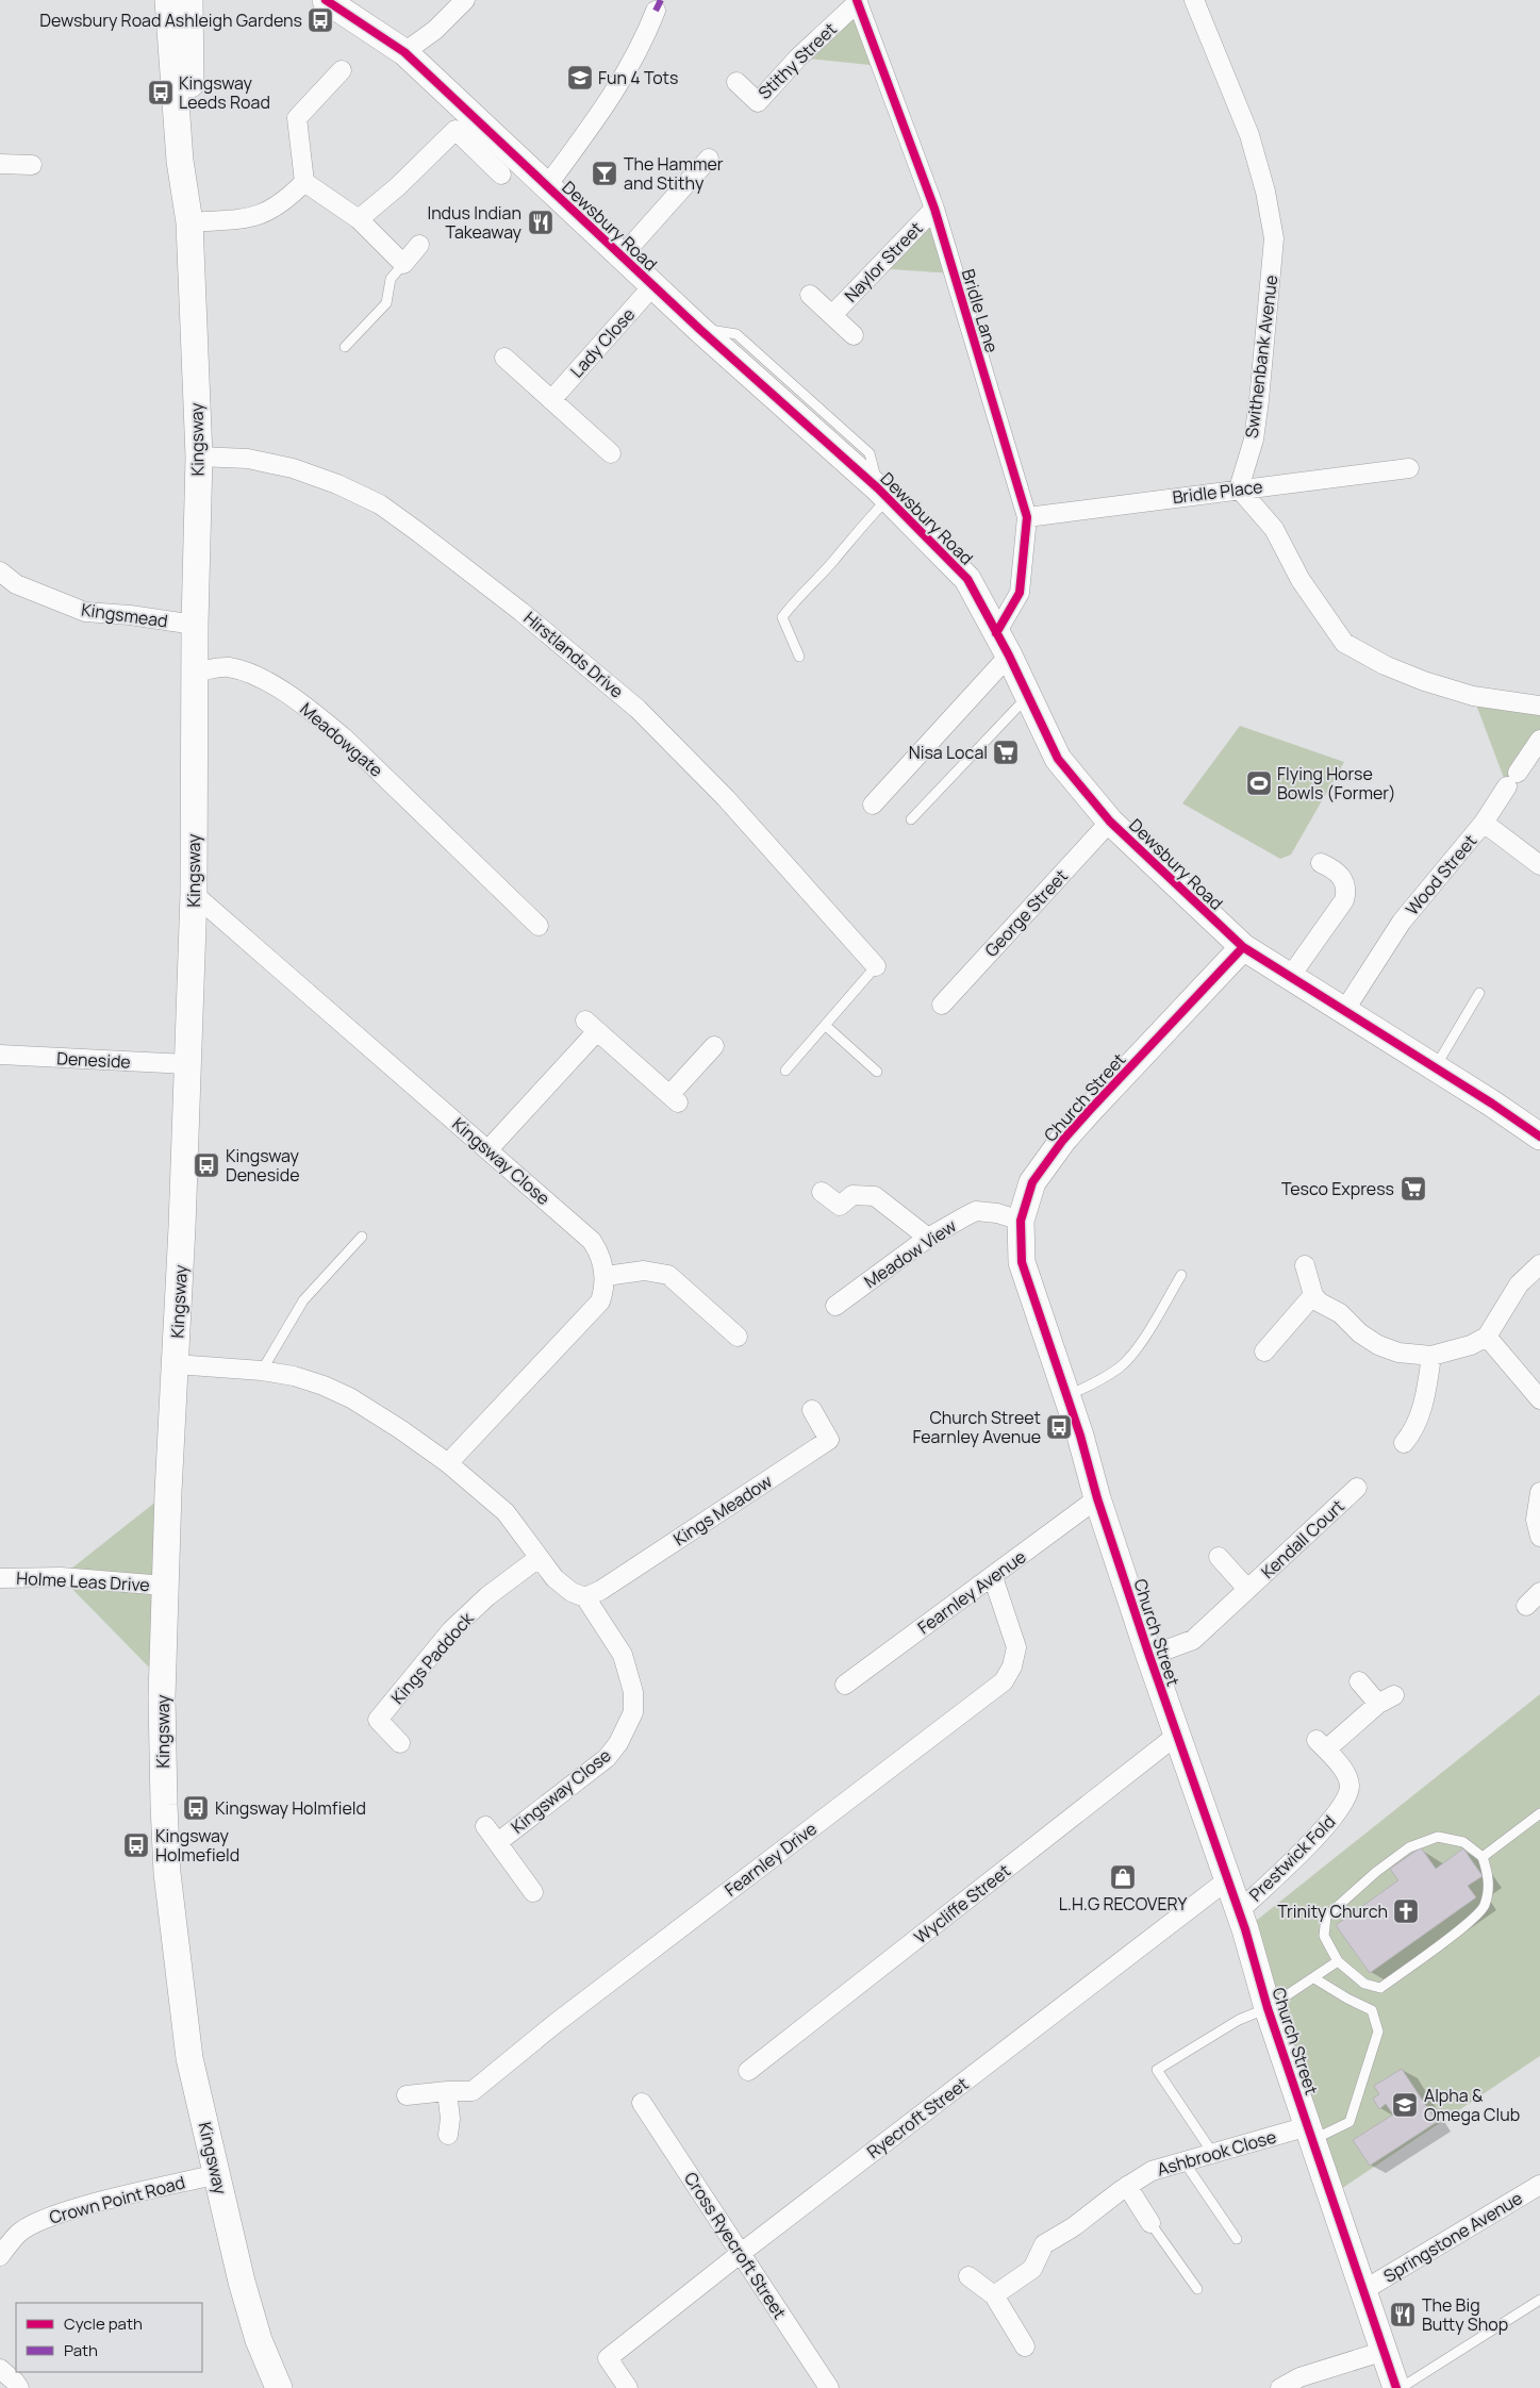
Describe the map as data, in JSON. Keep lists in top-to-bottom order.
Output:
{
  "streets": {
    "street": [
      "Stithy Street",
      "Dewsbury Road",
      "Naylor Street",
      "Bridle Lane",
      "Lady Close",
      "Swithenbank Avenue",
      "Kingsway",
      "Bridle Place",
      "Kingsmead",
      "Hirstlands Drive",
      "Meadowgate",
      "Wood Street",
      "George Street",
      "Deneside",
      "Church Street",
      "Kingsway Close",
      "Meadow View",
      "Kings Meadow",
      "Kendall Court",
      "Holme Leas Drive",
      "Fearnley Avenue",
      "Kings Paddock",
      "Prestwick Fold",
      "Fearnley Drive",
      "Wycliffe Street",
      "Ryecroft Street",
      "Ashbrook Close",
      "Crown Point Road",
      "Springstone Avenue",
      "Cross Ryecroft Street"
    ]
  },
  "crossings": [
    ["Stithy Street", "Bridle Lane"],
    ["Dewsbury Road", "Bridle Lane"],
    ["Dewsbury Road", "Lady Close"],
    ["Dewsbury Road", "Wood Street"],
    ["Dewsbury Road", "George Street"],
    ["Dewsbury Road", "Church Street"],
    ["Naylor Street", "Bridle Lane"],
    ["Bridle Lane", "Bridle Place"],
    ["Swithenbank Avenue", "Bridle Place"],
    ["Kingsway", "Kingsmead"],
    ["Kingsway", "Hirstlands Drive"],
    ["Kingsway", "Meadowgate"],
    ["Kingsway", "Deneside"],
    ["Kingsway", "Kingsway Close"],
    ["Kingsway", "Holme Leas Drive"],
    ["Kingsway", "Crown Point Road"],
    ["Church Street", "Meadow View"],
    ["Church Street", "Kendall Court"],
    ["Church Street", "Fearnley Avenue"],
    ["Church Street", "Prestwick Fold"],
    ["Church Street", "Wycliffe Street"],
    ["Church Street", "Ryecroft Street"],
    ["Church Street", "Ashbrook Close"],
    ["Church Street", "Springstone Avenue"],
    ["Kingsway Close", "Kings Meadow"],
    ["Kingsway Close", "Kings Paddock"],
    ["Fearnley Avenue", "Fearnley Drive"],
    ["Ryecroft Street", "Cross Ryecroft Street"]
  ],
  "places": {
    "bus stop": [
      "Dewsbury Road Ashleigh Gardens",
      "Kingsway Leeds Road",
      "Kingsway Deneside",
      "Church Street Fearnley Avenue",
      "Kingsway Holmfield",
      "Kingsway Holmefield"
    ],
    "school or university": ["Fun 4 Tots", "Alpha & Omega Club"],
    "bar": ["The Hammer and Stithy"],
    "restaurant": ["Indus Indian Takeaway", "The Big Butty Shop"],
    "supermarket": ["Nisa Local", "Tesco Express"],
    "sports": ["Flying Horse Bowls (Former)"],
    "shop": ["L.H.G RECOVERY"],
    "church": ["Trinity Church"]
  },
  "legend": ["Cycle path", "Path"]
}
